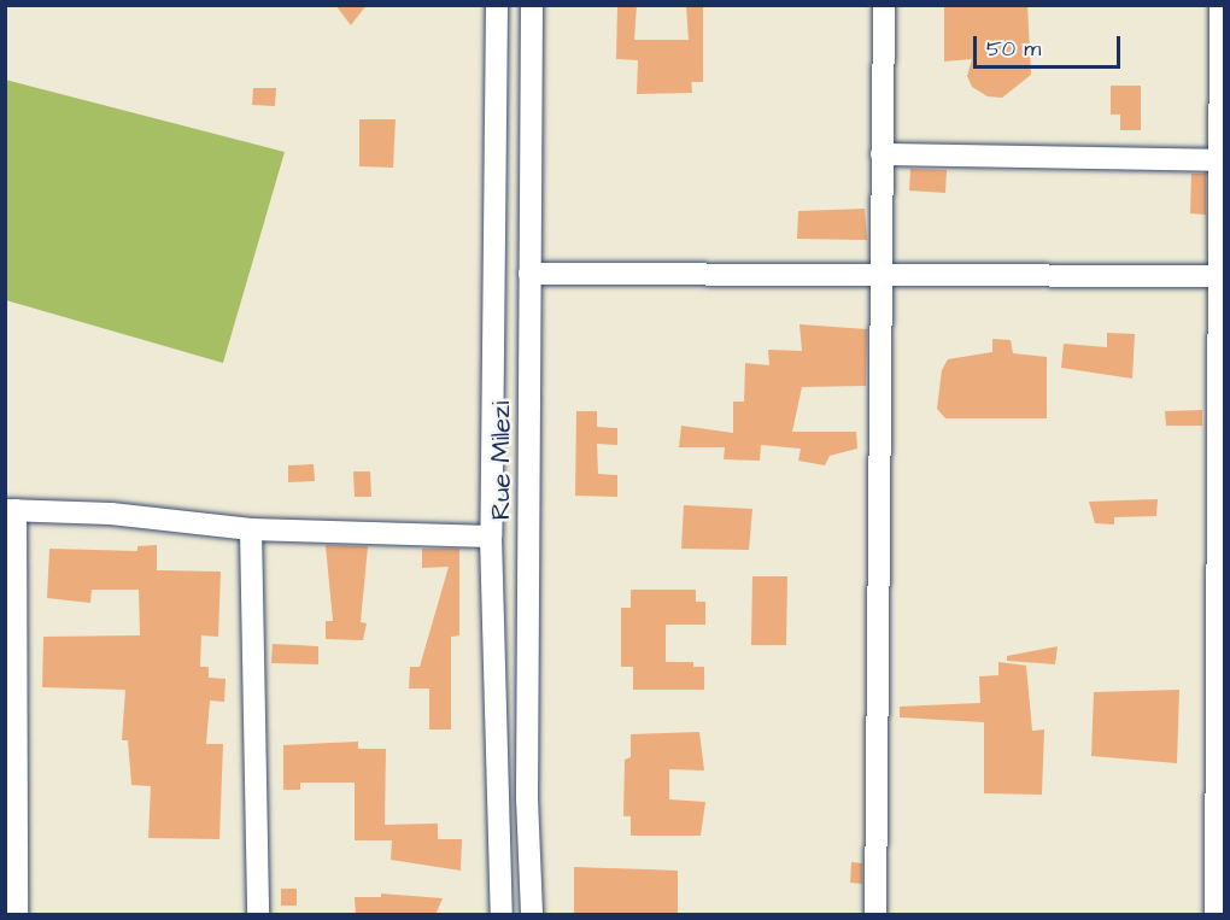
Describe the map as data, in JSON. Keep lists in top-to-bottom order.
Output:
{
  "streets": {
    "street": ["Rue Milezi"]
  },
  "scale_bar": "50 m"
}
